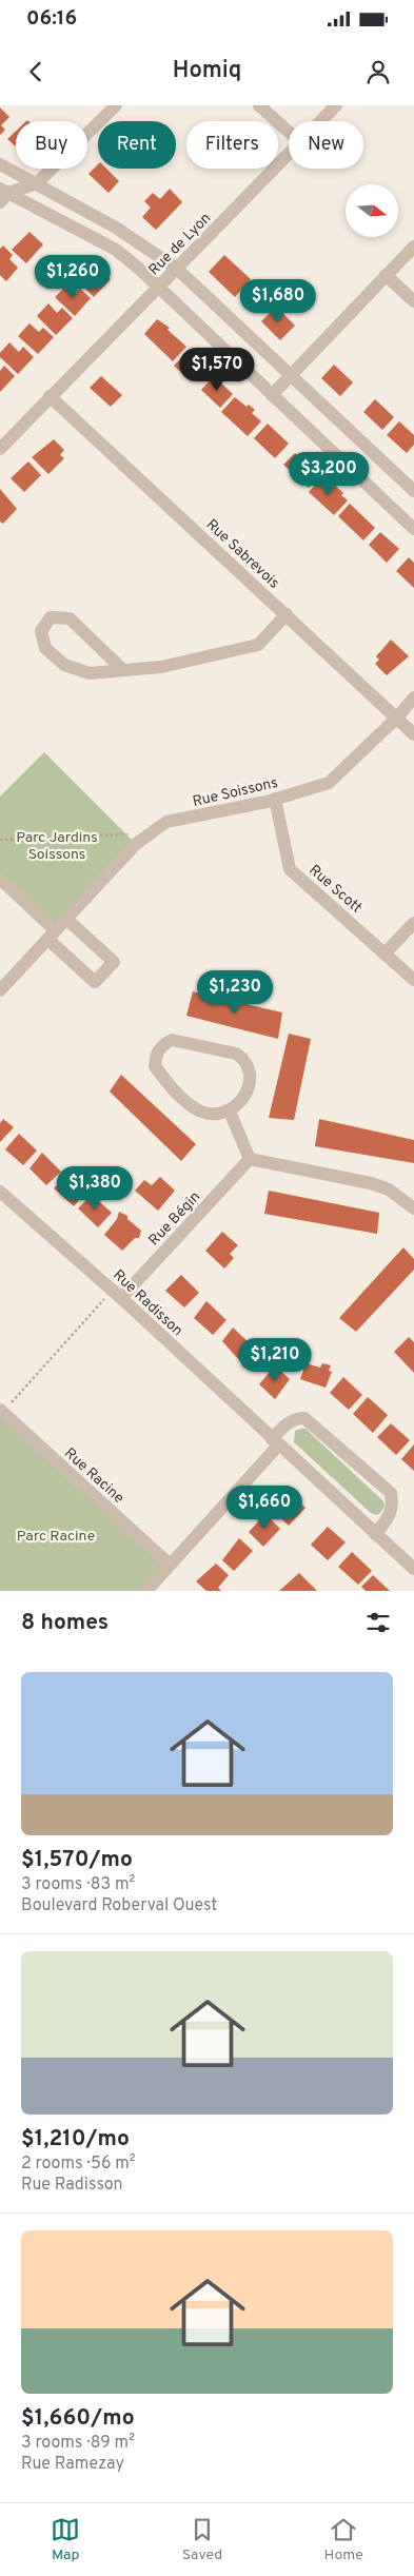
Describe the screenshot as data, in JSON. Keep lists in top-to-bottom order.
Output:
{
  "streets": {
    "street": [
      "Rue de Lyon",
      "Rue Sabrevois",
      "Rue Soissons",
      "Rue Scott",
      "Rue Bégin",
      "Rue Radisson",
      "Rue Racine"
    ]
  },
  "crossings": [
    ["Rue de Lyon", "Rue Sabrevois"],
    ["Rue Sabrevois", "Rue Soissons"],
    ["Rue Soissons", "Rue Scott"],
    ["Rue Bégin", "Rue Radisson"]
  ],
  "parks": ["Parc Jardins Soissons", "Parc Racine"],
  "north": "right",
  "page": {
    "status": "06:16",
    "header": "Homiq",
    "chip": [
      "Buy",
      "Rent",
      "Filters",
      "New"
    ],
    "price": [
      "$1,260",
      "$1,680",
      "$1,570",
      "$3,200",
      "$1,230",
      "$1,380",
      "$1,210",
      "$1,660"
    ],
    "heading": "8 homes",
    "list": [
      {
        "name": "$1,570/mo",
        "note": "3 rooms · 83 m² · Boulevard Roberval Ouest"
      },
      {
        "name": "$1,210/mo",
        "note": "2 rooms · 56 m² · Rue Radisson"
      },
      {
        "name": "$1,660/mo",
        "note": "3 rooms · 89 m² · Rue Ramezay"
      }
    ],
    "tabs": ["Map", "Saved", "Home"]
  }
}
